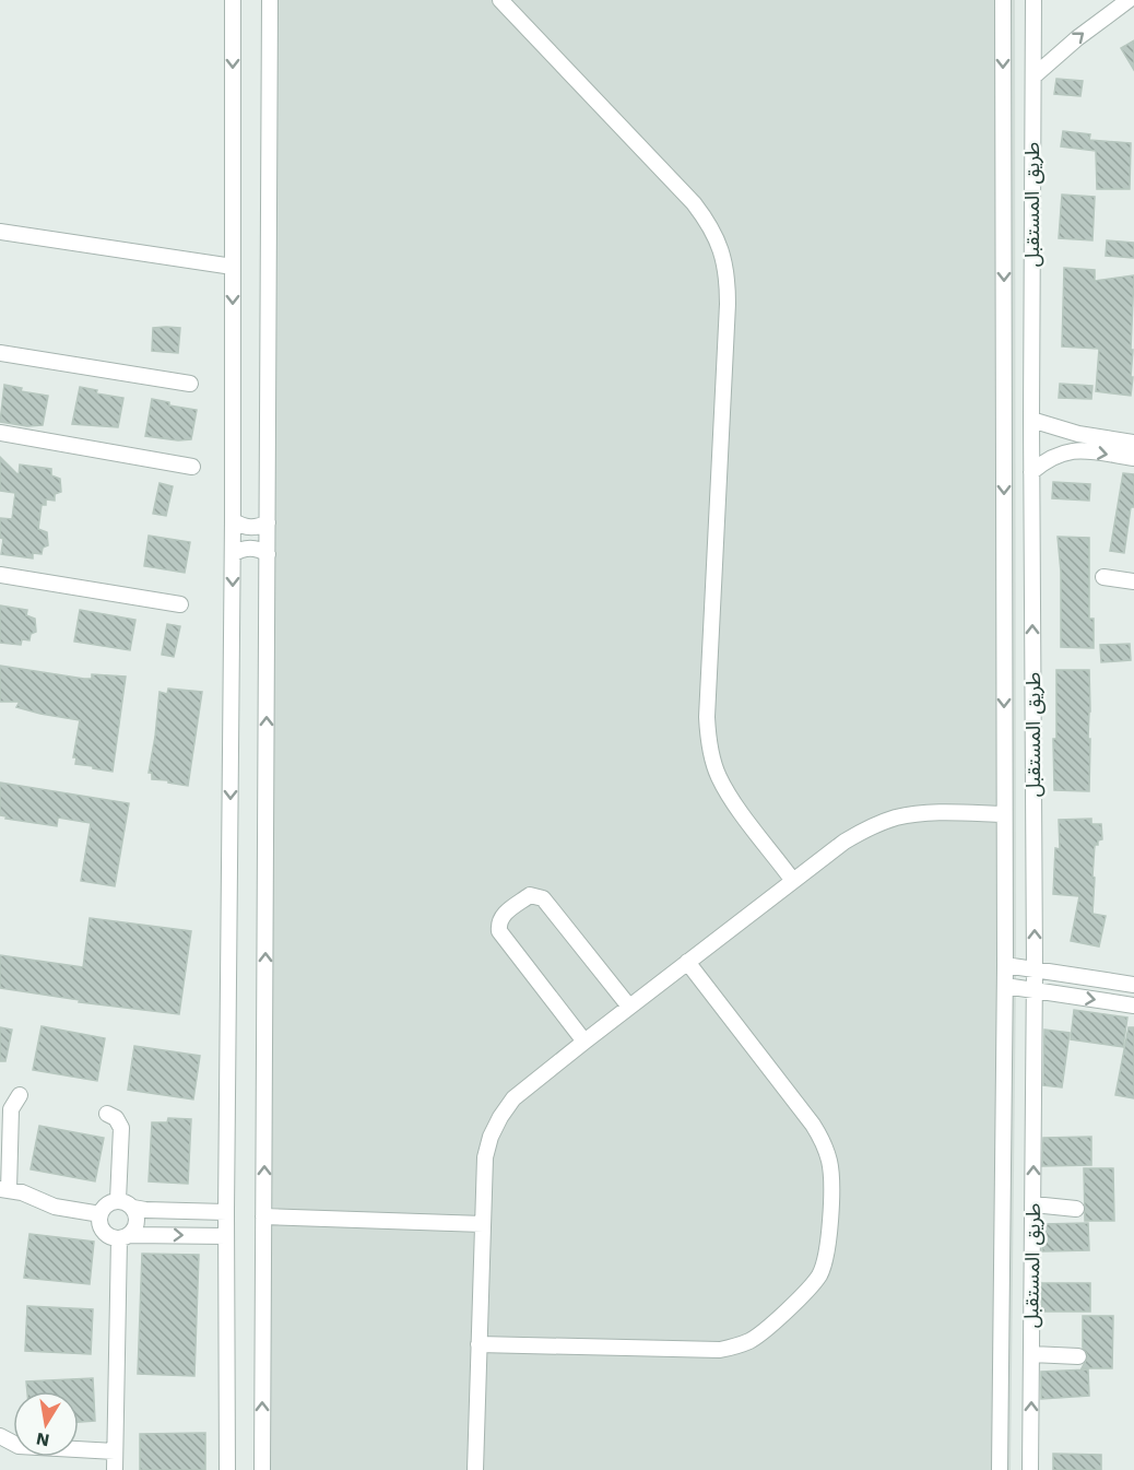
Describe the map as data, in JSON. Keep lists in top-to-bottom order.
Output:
{
  "streets": {
    "street": ["طريق المستقبل"]
  },
  "north": "bottom"
}
